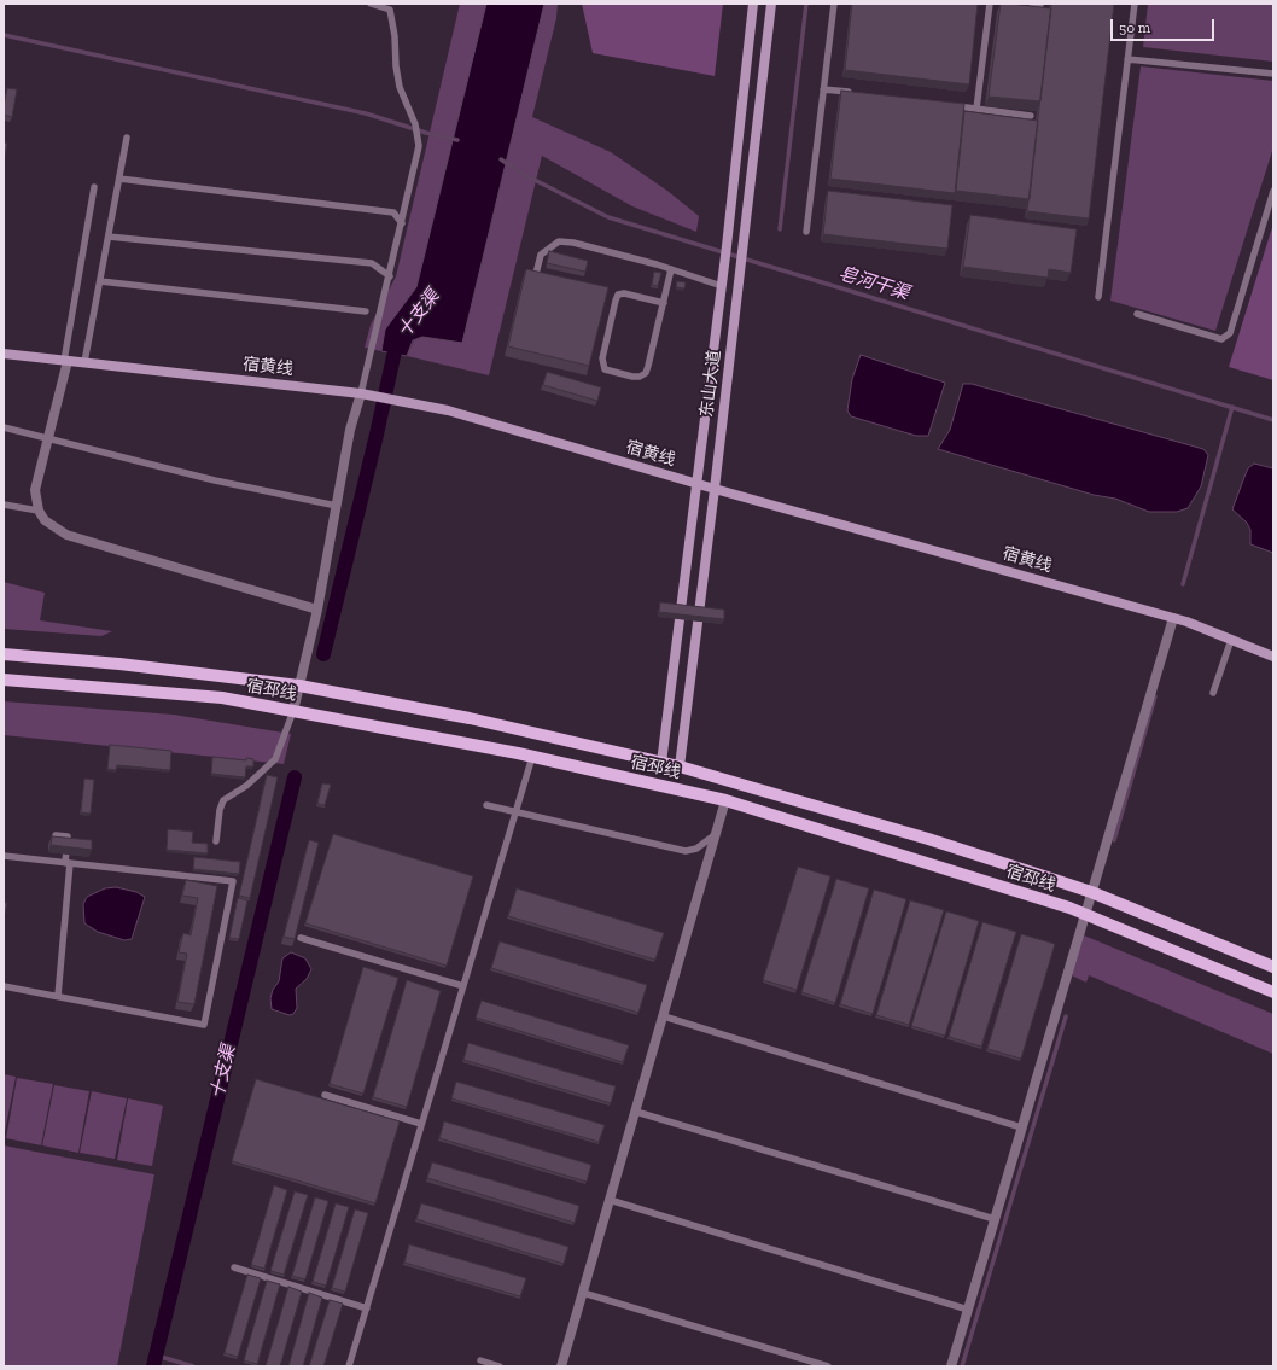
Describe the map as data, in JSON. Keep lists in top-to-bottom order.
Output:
{
  "streets": {
    "main road": ["宿黄线", "东山大道", "宿邳线"]
  },
  "crossings": [
    ["宿黄线", "东山大道"],
    ["东山大道", "宿邳线"]
  ],
  "water": ["皂河干渠", "十支渠"],
  "scale_bar": "50 m"
}
